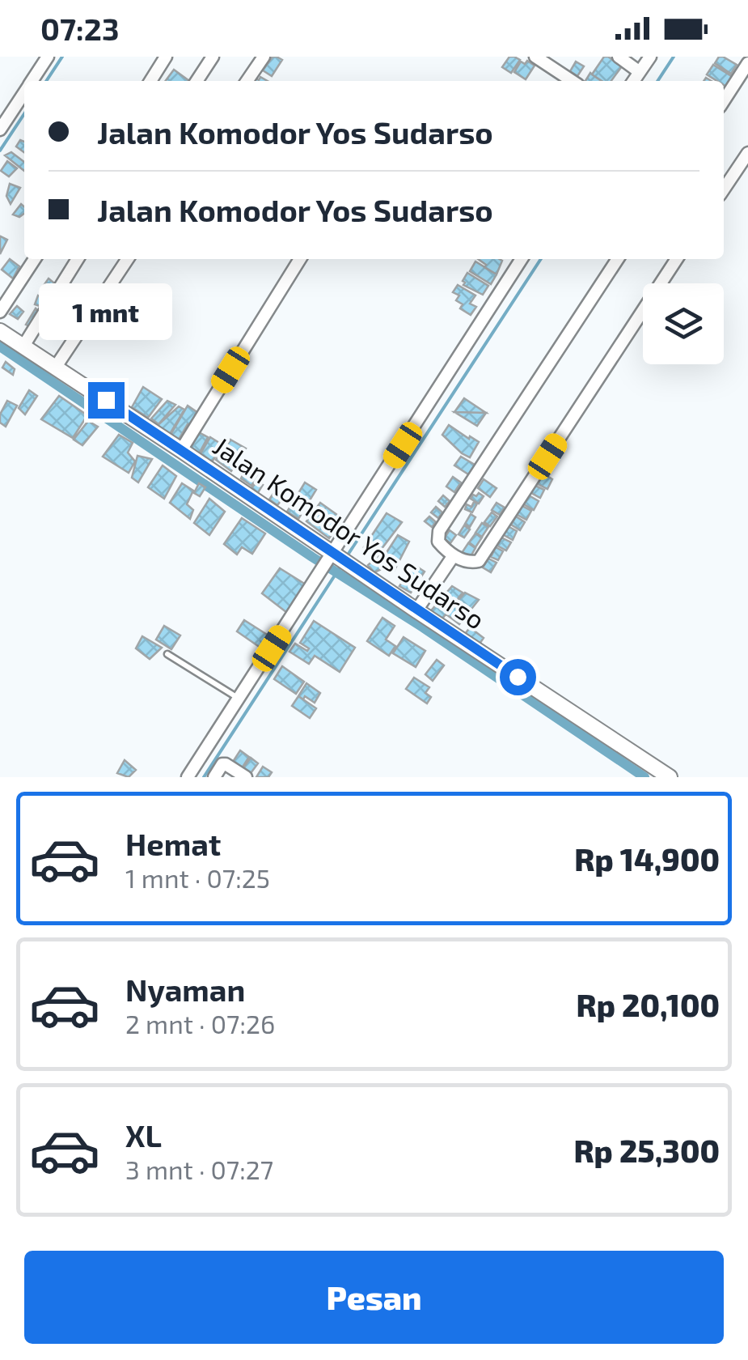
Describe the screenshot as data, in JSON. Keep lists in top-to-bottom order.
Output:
{
  "streets": {
    "street": ["Jalan Komodor Yos Sudarso"]
  },
  "page": {
    "status": "07:23",
    "banner": ["Jalan Komodor Yos Sudarso", "Jalan Komodor Yos Sudarso"],
    "bubble": "1 mnt",
    "list": [
      {
        "name": "Hemat",
        "note": "1 mnt · 07:25",
        "value": "Rp 14,900"
      },
      {
        "name": "Nyaman",
        "note": "2 mnt · 07:26",
        "value": "Rp 20,100"
      },
      {
        "name": "XL",
        "note": "3 mnt · 07:27",
        "value": "Rp 25,300"
      }
    ],
    "buttons": "Pesan"
  }
}
